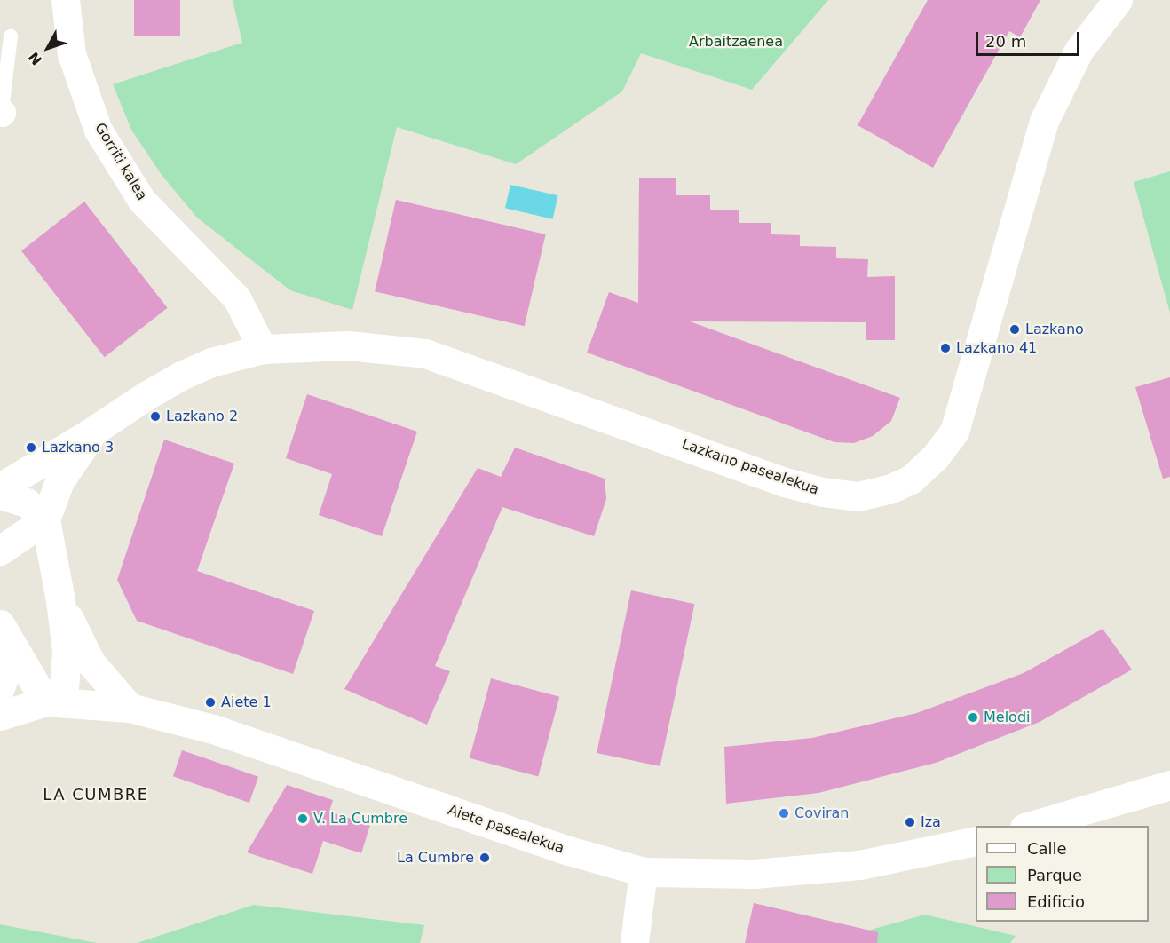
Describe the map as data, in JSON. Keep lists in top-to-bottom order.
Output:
{
  "streets": {
    "street": ["Gorriti kalea", "Lazkano pasealekua", "Aiete pasealekua"]
  },
  "crossings": [
    ["Gorriti kalea", "Lazkano pasealekua"]
  ],
  "districts": ["LA CUMBRE"],
  "parks": ["Arbaitzaenea"],
  "places": [
    "Lazkano",
    "Lazkano 41",
    "Lazkano 2",
    "Lazkano 3",
    "Aiete 1",
    "Melodi",
    "Coviran",
    "V. La Cumbre",
    "Iza",
    "La Cumbre"
  ],
  "legend": ["Calle", "Parque", "Edificio"],
  "scale_bar": "20 m",
  "north": "bottom left"
}
